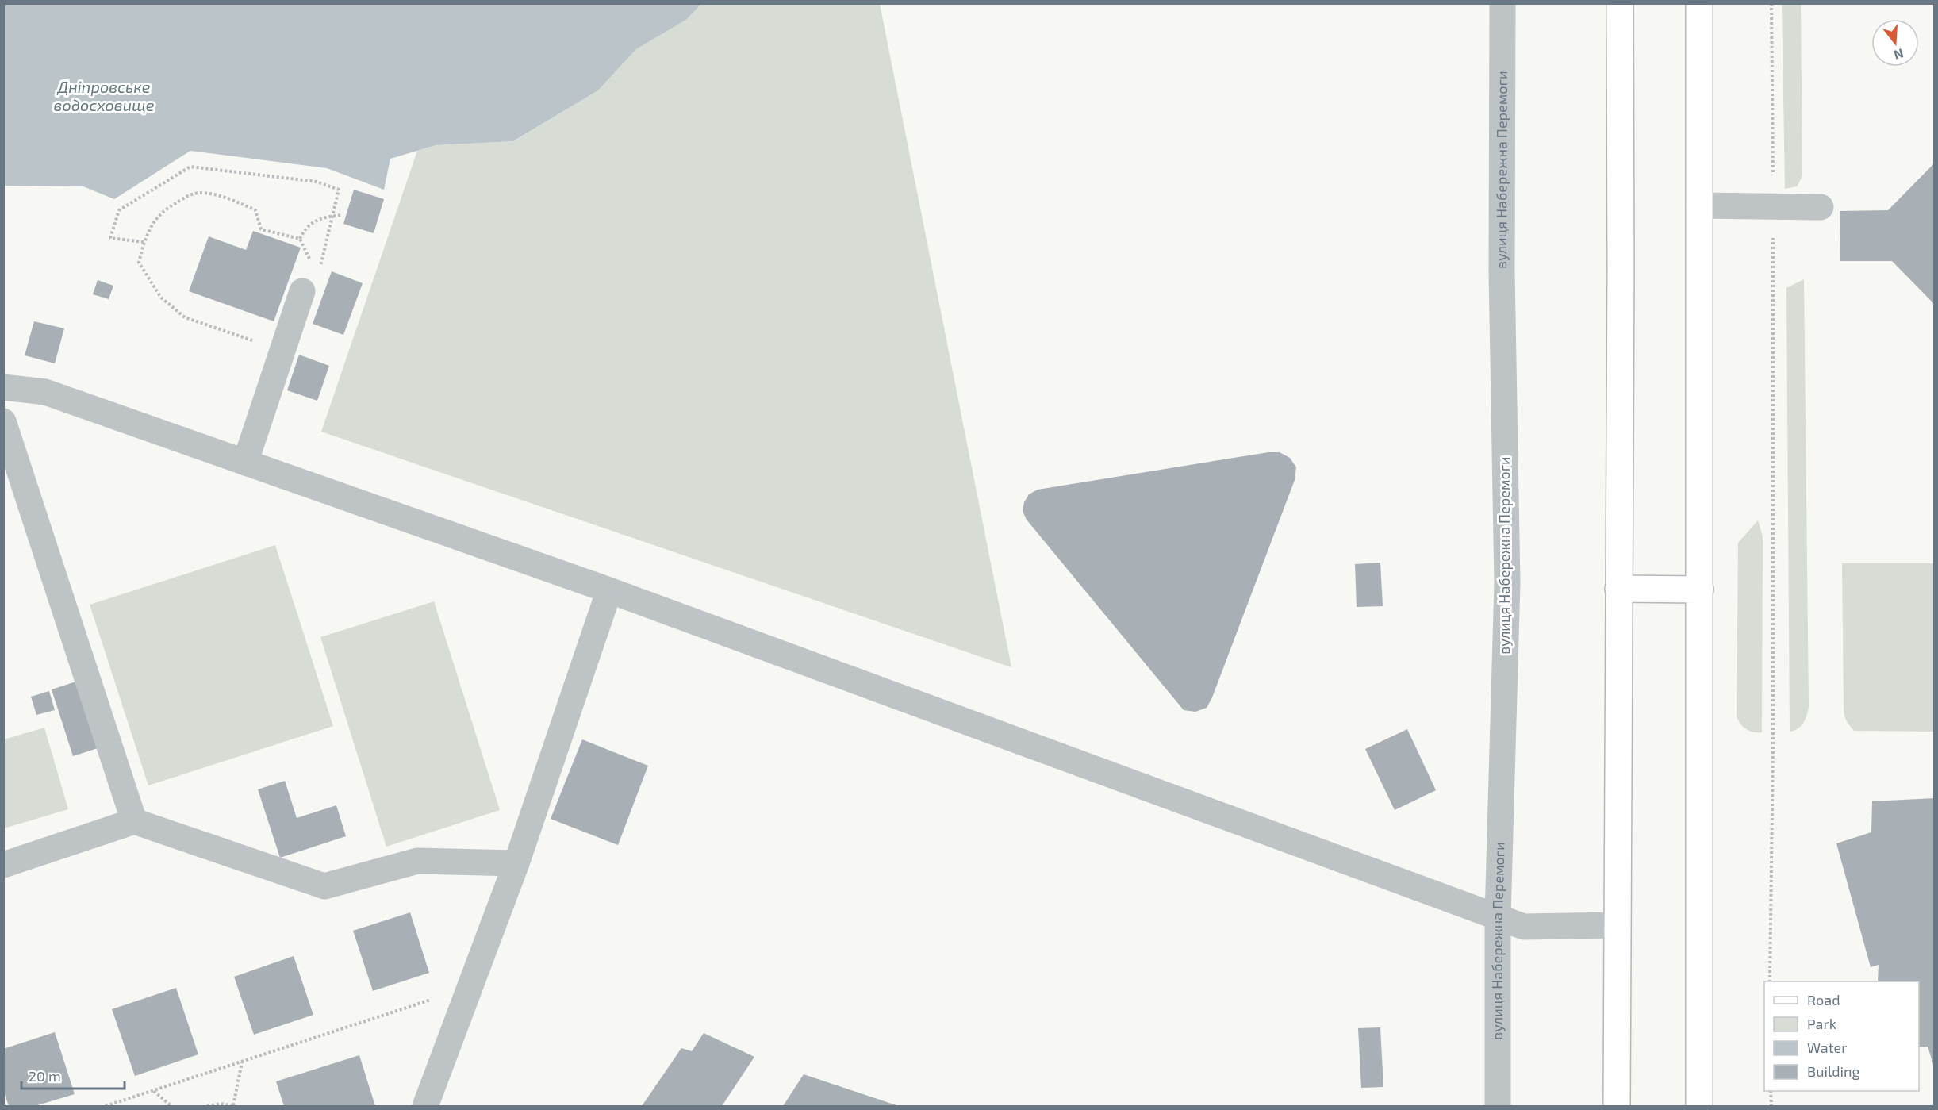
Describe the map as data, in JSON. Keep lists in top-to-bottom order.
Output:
{
  "streets": {
    "street": ["вулиця Набережна Перемоги"]
  },
  "water": ["Дніпровське водосховище"],
  "legend": [
    "Road",
    "Park",
    "Water",
    "Building"
  ],
  "scale_bar": "20 m",
  "north": "bottom"
}
